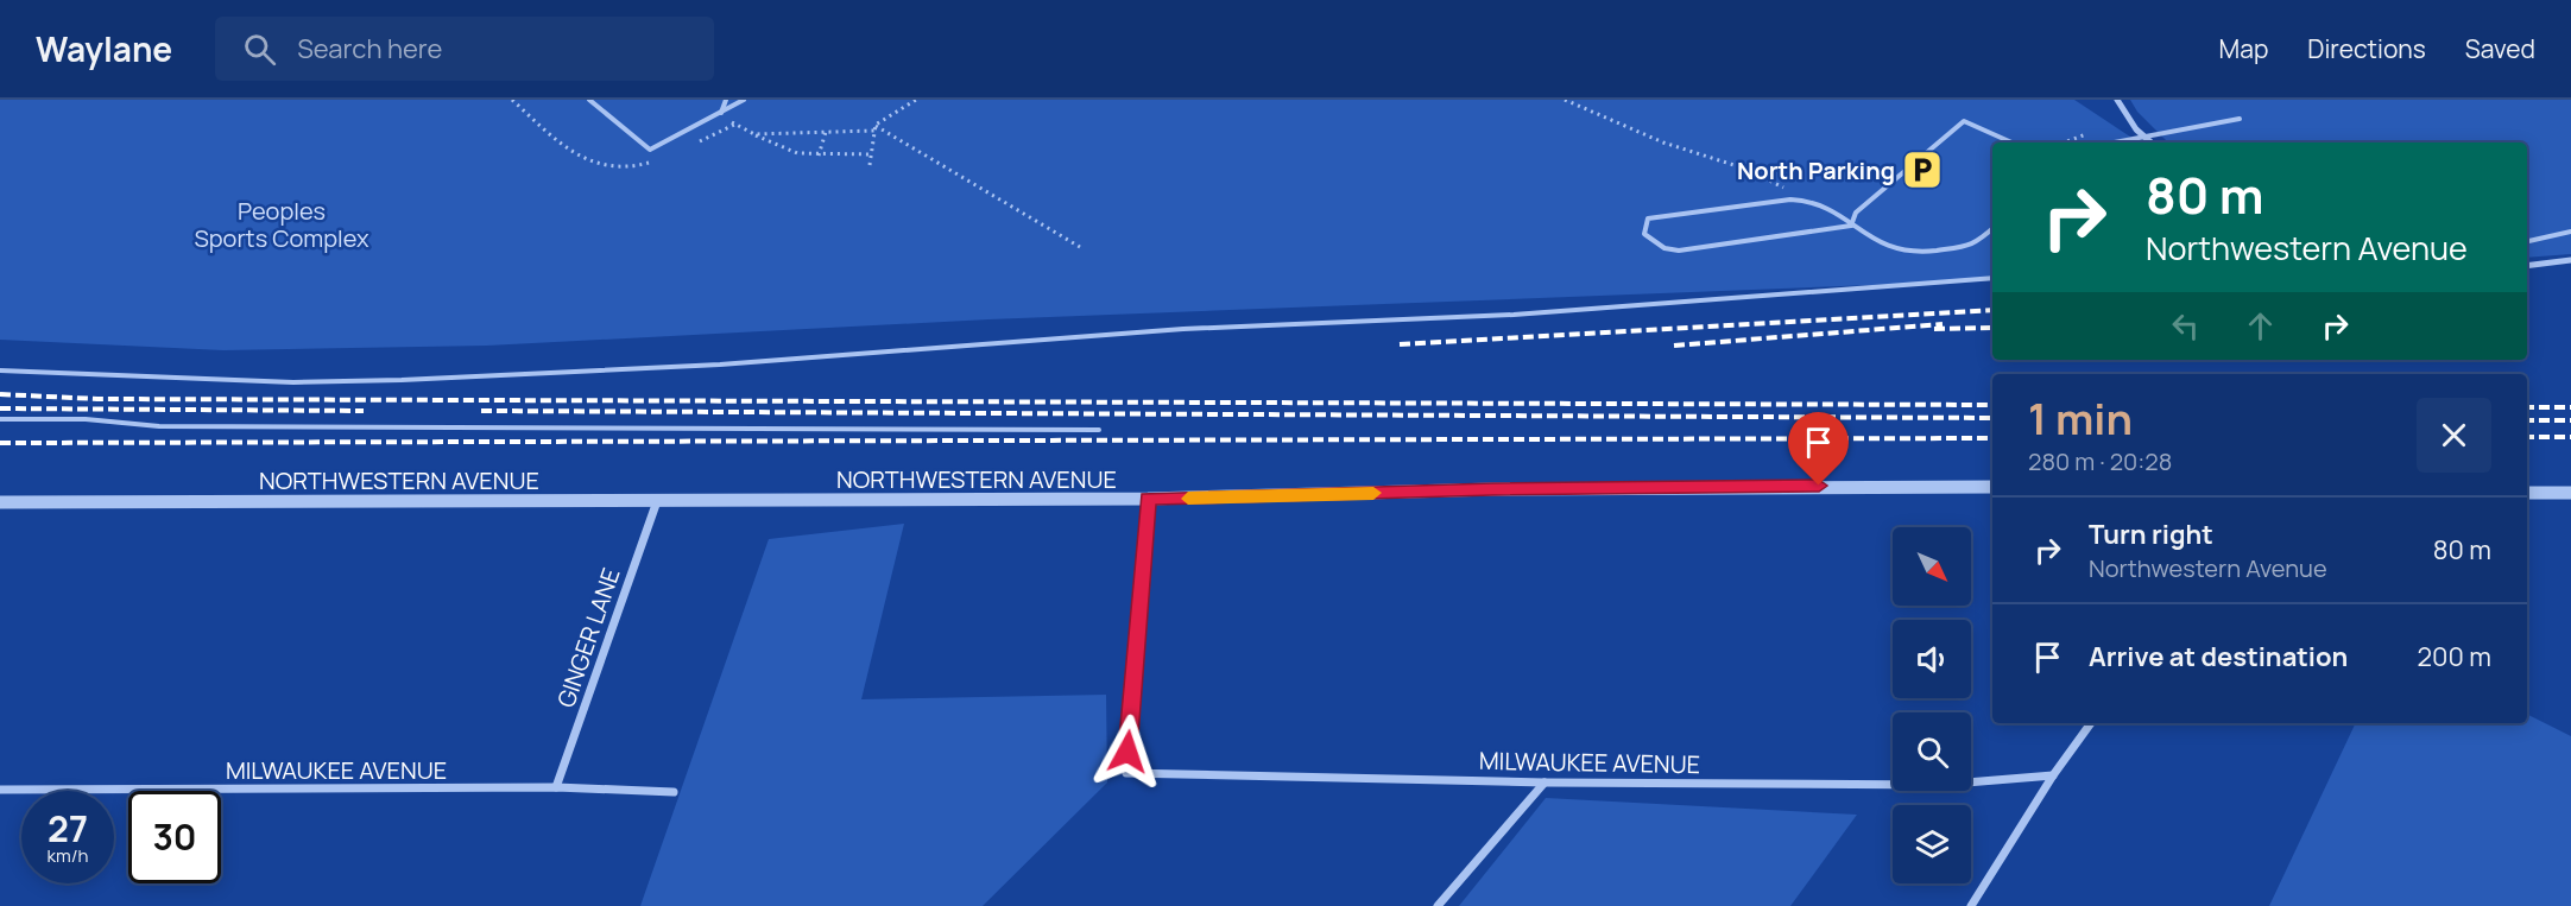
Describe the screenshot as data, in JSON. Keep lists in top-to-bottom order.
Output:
{
  "streets": {
    "street": ["NORTHWESTERN AVENUE", "GINGER LANE", "MILWAUKEE AVENUE"]
  },
  "crossings": [
    ["NORTHWESTERN AVENUE", "GINGER LANE"],
    ["NORTHWESTERN AVENUE", "MILWAUKEE AVENUE"],
    ["GINGER LANE", "MILWAUKEE AVENUE"]
  ],
  "parks": ["Peoples Sports Complex"],
  "places": {
    "parking": ["North Parking"]
  },
  "north": "bottom right",
  "page": {
    "header": "Waylane",
    "search": "Search here",
    "nav": ["Map", "Directions", "Saved"],
    "turn": ["80 m", "Northwestern Avenue"],
    "heading": ["1 min", "280 m · 20:28"],
    "list": [
      {
        "name": "Turn right",
        "note": "Northwestern Avenue",
        "value": "80 m"
      },
      {
        "name": "Arrive at destination",
        "value": "200 m"
      }
    ],
    "speed": "27 km/h",
    "limit": "30"
  }
}
